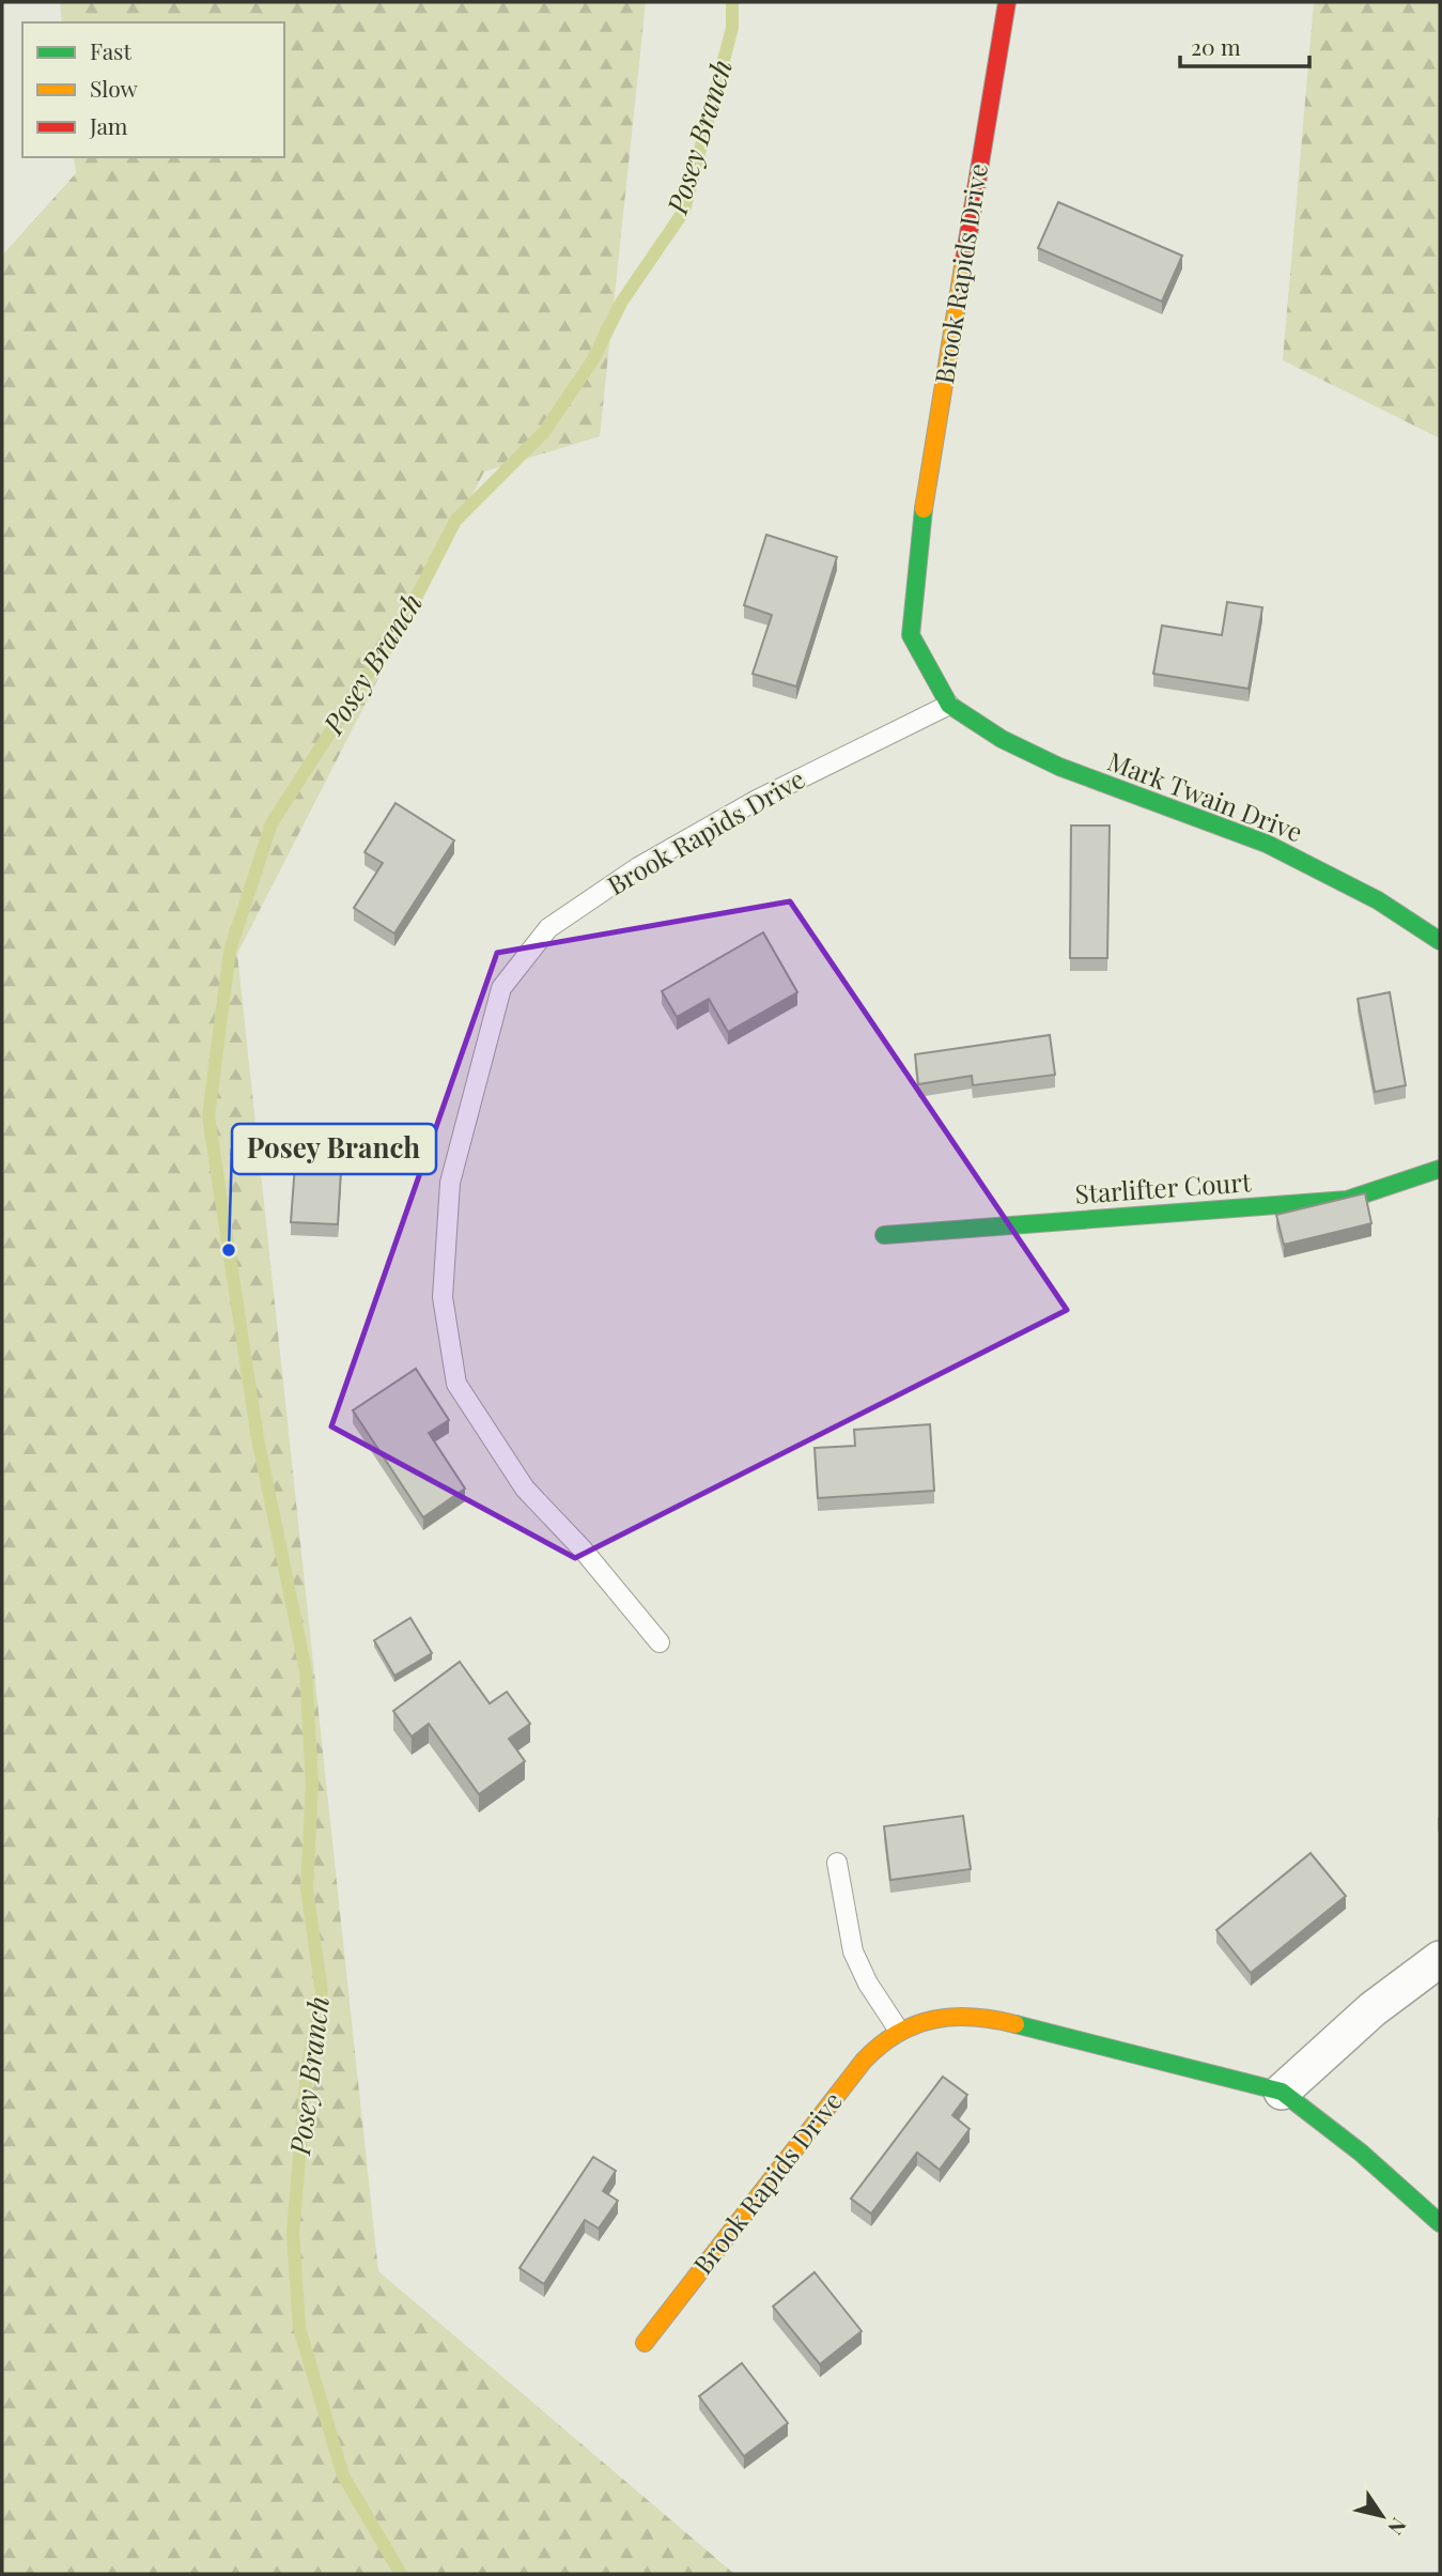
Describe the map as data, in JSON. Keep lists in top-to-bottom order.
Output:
{
  "streets": {
    "street": ["Brook Rapids Drive", "Mark Twain Drive", "Starlifter Court"]
  },
  "crossings": [
    ["Brook Rapids Drive", "Mark Twain Drive"]
  ],
  "water": ["Posey Branch"],
  "places": ["Posey Branch"],
  "legend": ["Fast", "Slow", "Jam"],
  "scale_bar": "20 m",
  "north": "bottom right"
}
